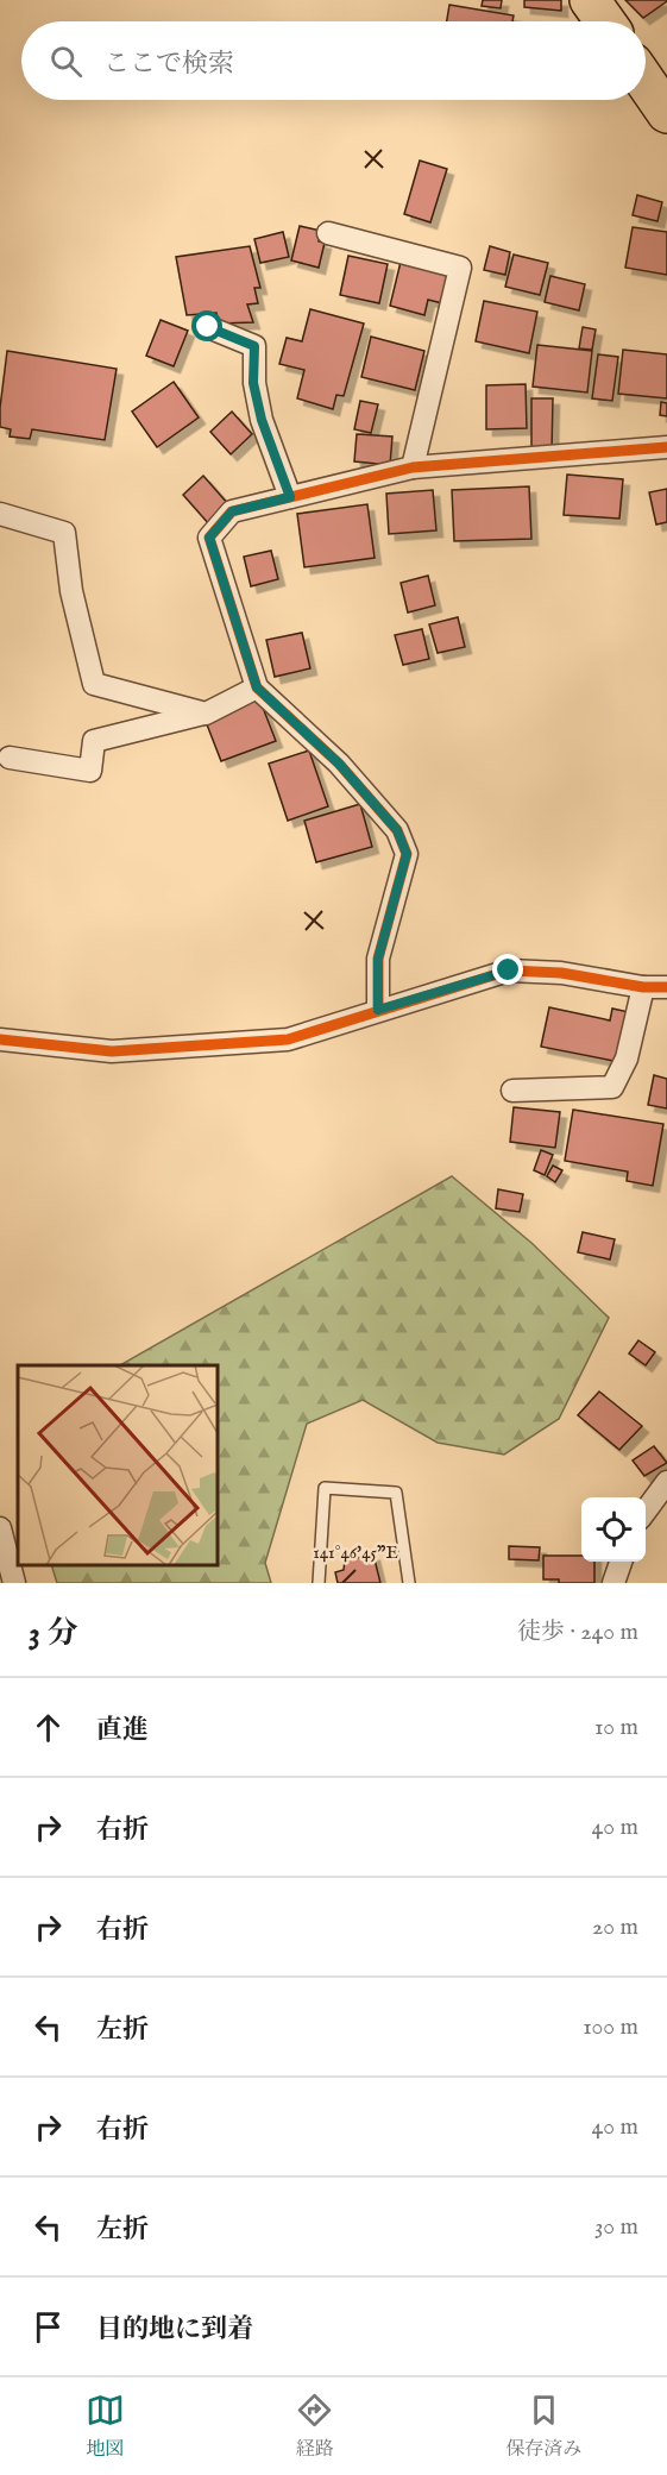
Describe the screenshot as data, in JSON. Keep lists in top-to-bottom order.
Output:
{
  "page": {
    "search": "ここで検索",
    "heading": ["3 分", "徒歩 · 240 m"],
    "list": [
      ["直進", "10 m"],
      ["右折", "40 m"],
      ["右折", "20 m"],
      ["左折", "100 m"],
      ["右折", "40 m"],
      ["左折", "30 m"],
      "目的地に到着"
    ],
    "nav": ["地図", "経路", "保存済み"]
  },
  "coordinates": ["141°46'45\"E"]
}
